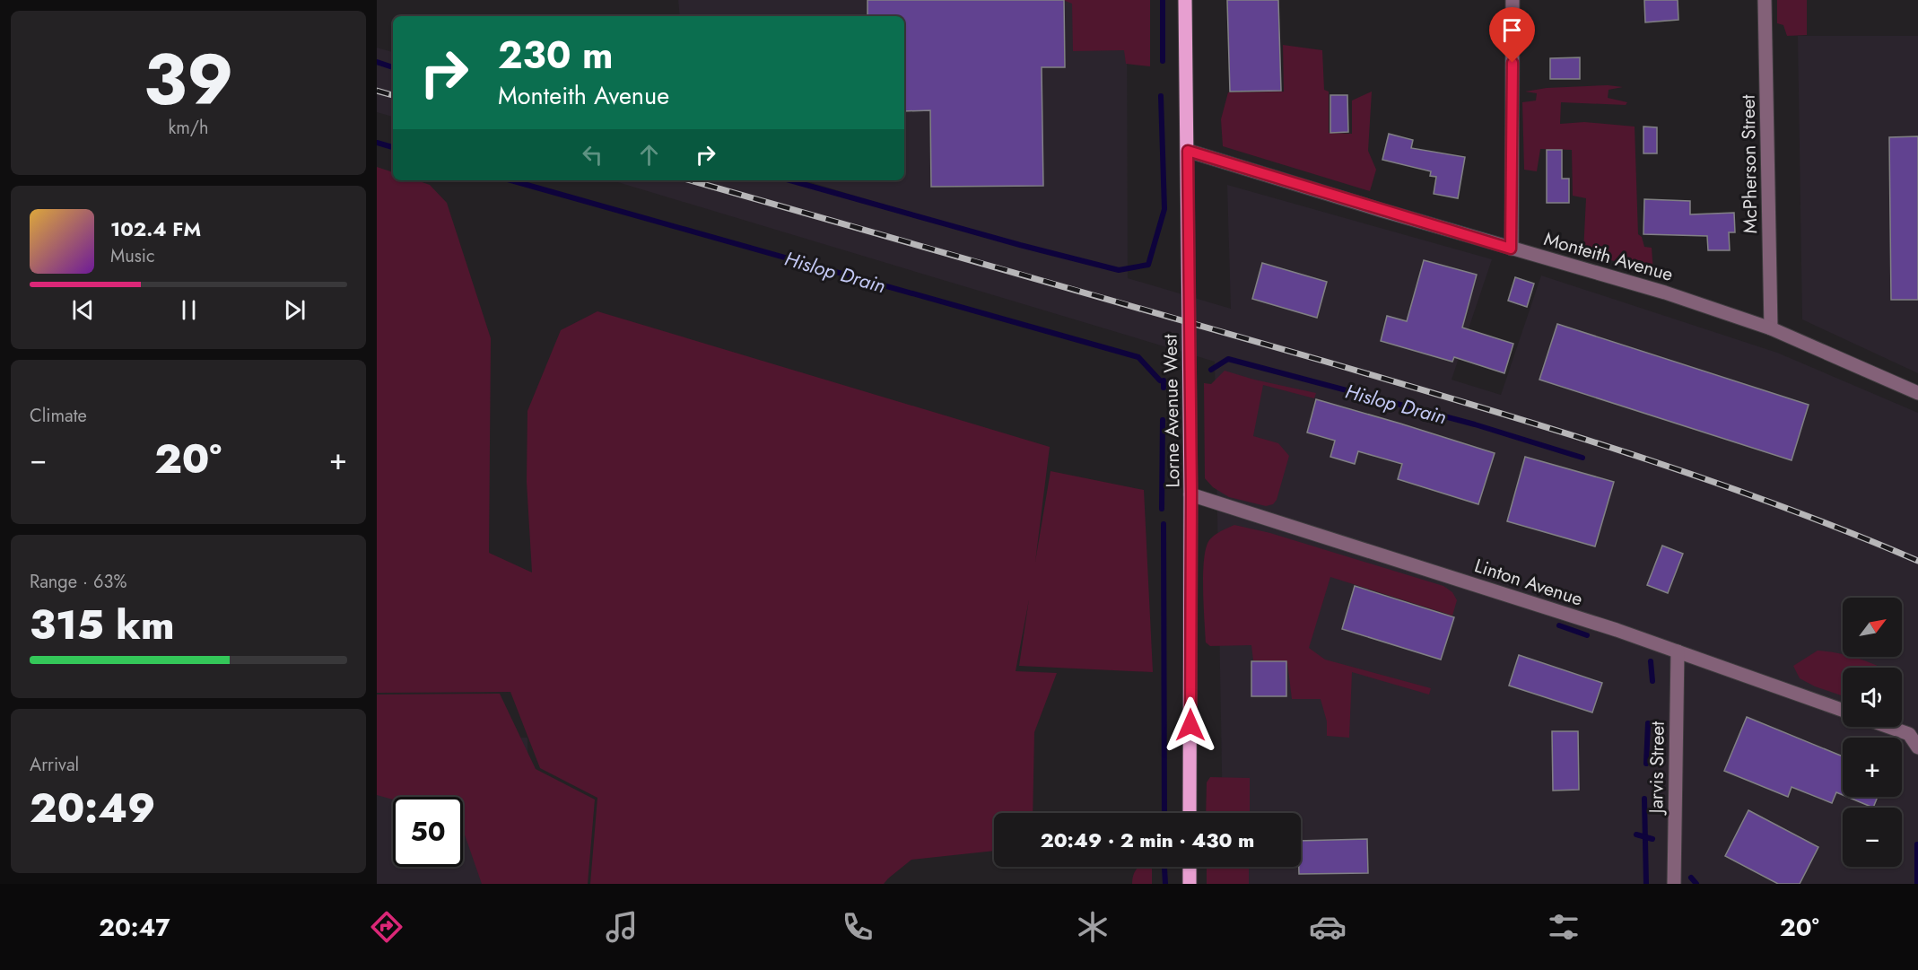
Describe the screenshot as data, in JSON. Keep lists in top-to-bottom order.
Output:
{
  "streets": {
    "main road": ["Lorne Avenue West"],
    "street": [
      "McPherson Street",
      "Monteith Avenue",
      "Linton Avenue",
      "Jarvis Street"
    ]
  },
  "crossings": [
    ["McPherson Street", "Monteith Avenue"],
    ["Monteith Avenue", "Lorne Avenue West"],
    ["Lorne Avenue West", "Linton Avenue"],
    ["Linton Avenue", "Jarvis Street"]
  ],
  "water": ["Hislop Drain"],
  "north": "top right",
  "page": {
    "tile": [
      ["39", "km/h"],
      "Climate",
      ["Range · 63%", "315 km"],
      ["Arrival", "20:49"]
    ],
    "turn": ["230 m", "Monteith Avenue"],
    "song": ["102.4 FM", "Music"],
    "heat": ["−", "20°", "+"],
    "map_buttons": ["+", "−"],
    "limit": "50",
    "trip": "20:49 · 2 min · 430 m",
    "tabs": ["20:47", "20°"]
  }
}
